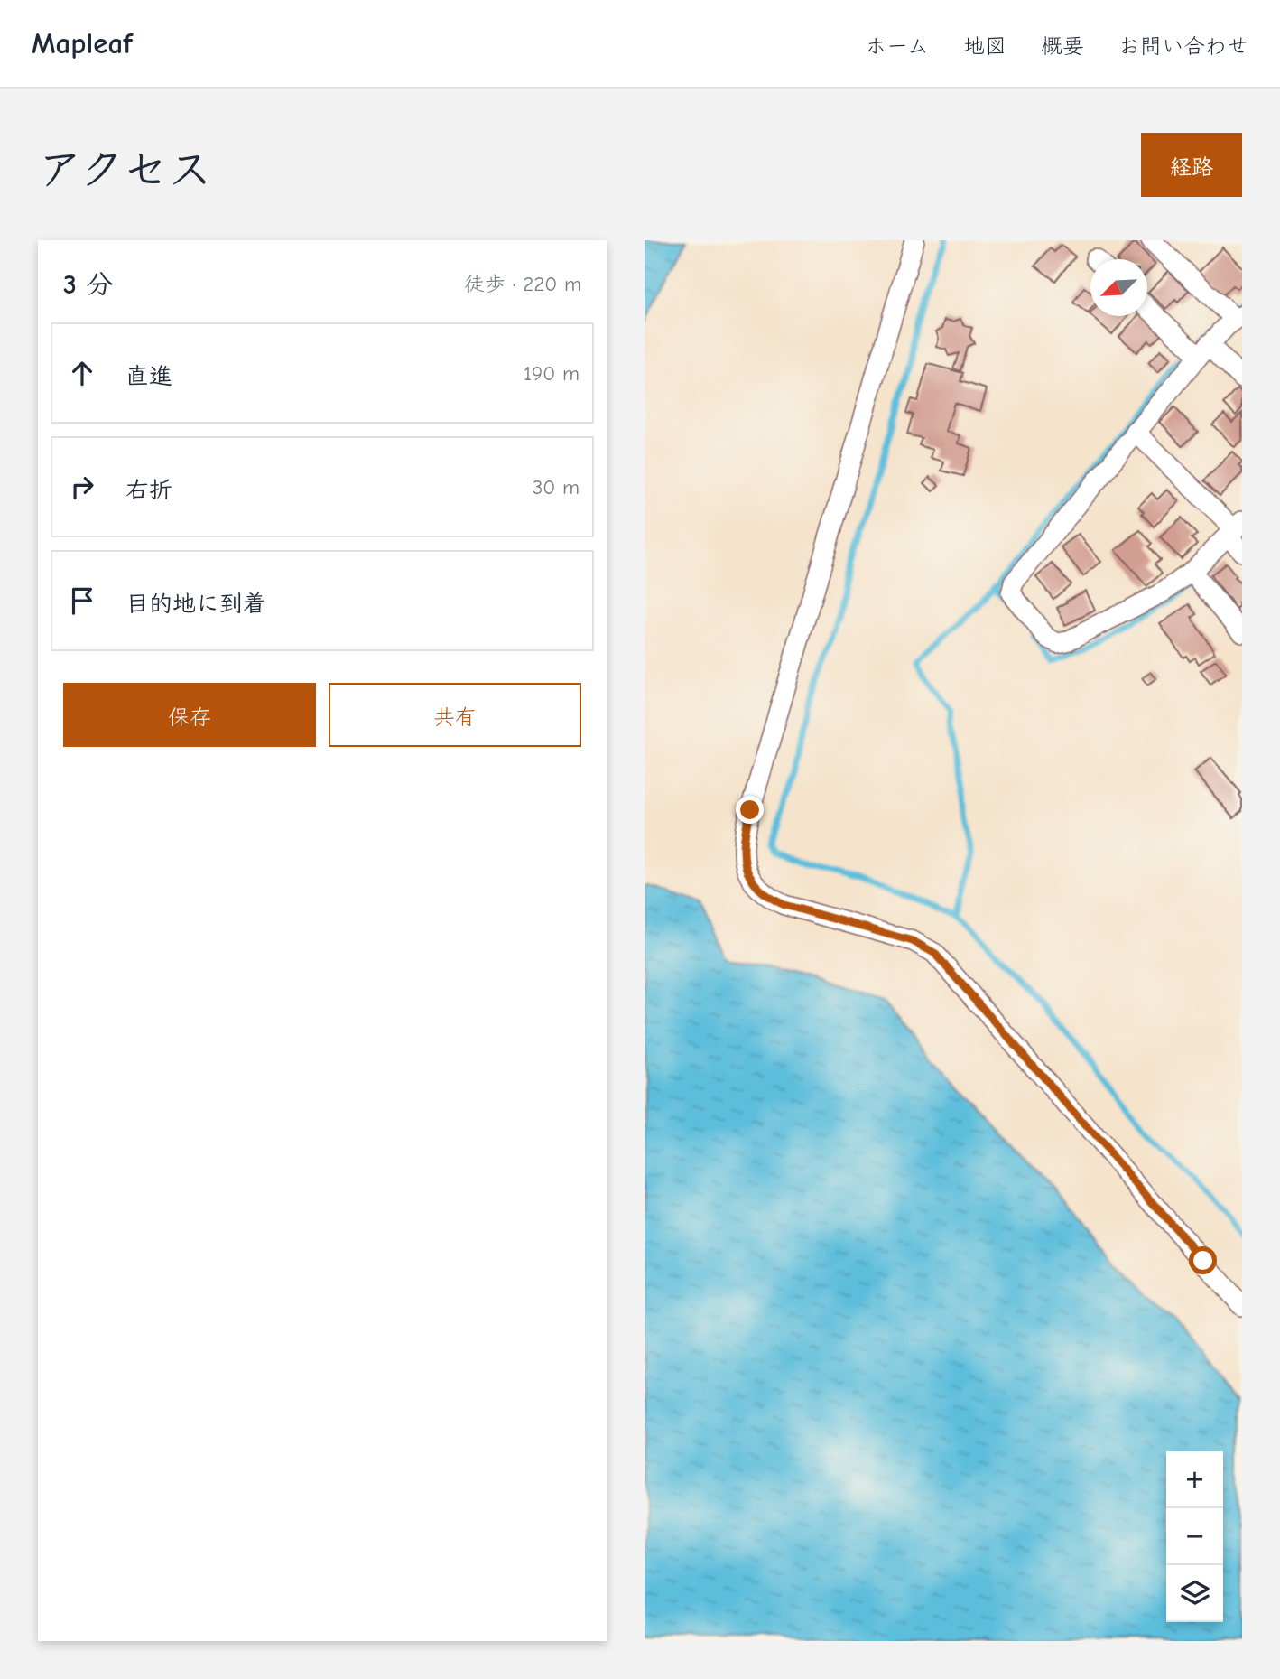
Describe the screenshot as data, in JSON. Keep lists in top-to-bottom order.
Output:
{
  "north": "bottom left",
  "page": {
    "header": "Mapleaf",
    "nav": [
      "ホーム",
      "地図",
      "概要",
      "お問い合わせ"
    ],
    "title": "アクセス",
    "buttons": [
      "経路",
      ["保存", "共有"]
    ],
    "heading": ["3 分", "徒歩 · 220 m"],
    "list": [
      ["直進", "190 m"],
      ["右折", "30 m"],
      "目的地に到着"
    ],
    "map_buttons": ["+", "−"]
  }
}
